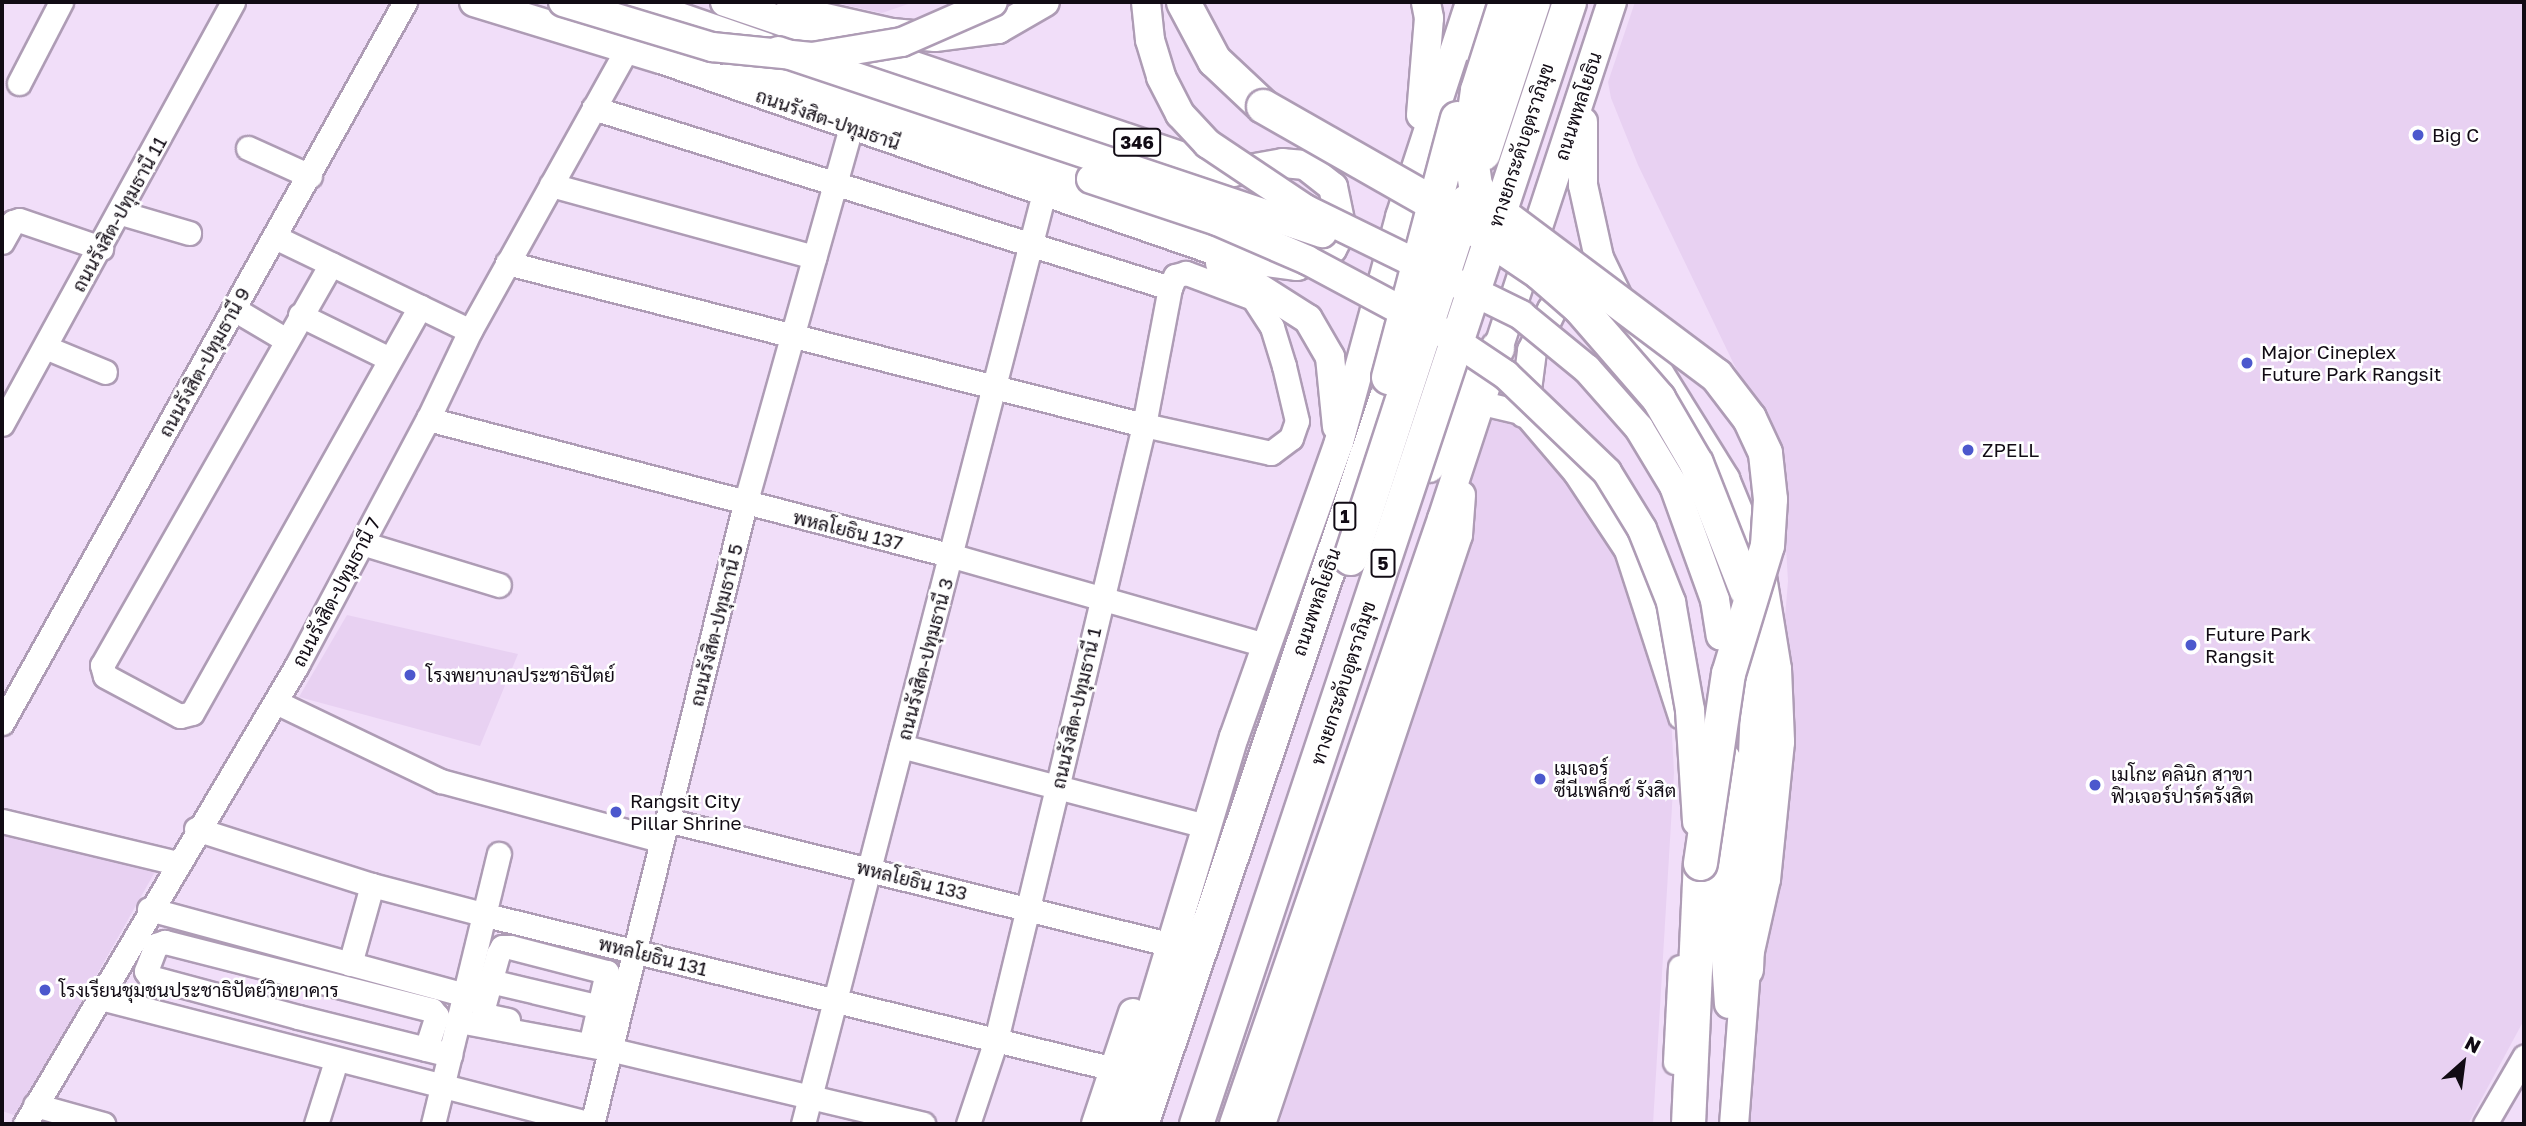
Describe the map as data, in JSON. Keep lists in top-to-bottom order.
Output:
{
  "streets": {
    "highway": [
      "ถนนพหลโยธิน",
      "ทางยกระดับอุตราภิมุข",
      "1",
      "5"
    ],
    "main road": ["ถนนรังสิต-ปทุมธานี", "346"],
    "street": [
      "ถนนรังสิต-ปทุมธานี 11",
      "ถนนรังสิต-ปทุมธานี 9",
      "พหลโยธิน 137",
      "ถนนรังสิต-ปทุมธานี 7",
      "ถนนรังสิต-ปทุมธานี 5",
      "ถนนรังสิต-ปทุมธานี 3",
      "ถนนรังสิต-ปทุมธานี 1",
      "พหลโยธิน 133",
      "พหลโยธิน 131"
    ]
  },
  "crossings": [
    ["ถนนพหลโยธิน", "พหลโยธิน 137"],
    ["ถนนรังสิต-ปทุมธานี", "346"],
    ["ถนนรังสิต-ปทุมธานี", "ถนนรังสิต-ปทุมธานี 7"],
    ["ถนนรังสิต-ปทุมธานี", "ถนนรังสิต-ปทุมธานี 5"],
    ["ถนนรังสิต-ปทุมธานี", "ถนนรังสิต-ปทุมธานี 3"],
    ["พหลโยธิน 137", "ถนนรังสิต-ปทุมธานี 7"],
    ["พหลโยธิน 137", "ถนนรังสิต-ปทุมธานี 5"],
    ["พหลโยธิน 137", "ถนนรังสิต-ปทุมธานี 3"],
    ["พหลโยธิน 137", "ถนนรังสิต-ปทุมธานี 1"],
    ["ถนนรังสิต-ปทุมธานี 7", "พหลโยธิน 133"],
    ["ถนนรังสิต-ปทุมธานี 7", "พหลโยธิน 131"],
    ["ถนนรังสิต-ปทุมธานี 5", "พหลโยธิน 133"],
    ["ถนนรังสิต-ปทุมธานี 5", "พหลโยธิน 131"],
    ["ถนนรังสิต-ปทุมธานี 3", "พหลโยธิน 133"],
    ["ถนนรังสิต-ปทุมธานี 3", "พหลโยธิน 131"],
    ["ถนนรังสิต-ปทุมธานี 1", "พหลโยธิน 133"],
    ["ถนนรังสิต-ปทุมธานี 1", "พหลโยธิน 131"]
  ],
  "places": [
    "Big C",
    "Major Cineplex Future Park Rangsit",
    "ZPELL",
    "Future Park Rangsit",
    "โรงพยาบาลประชาธิปัตย์",
    "เมเจอร์ ซีนีเพล็กซ์ รังสิต",
    "เมโกะ คลินิก สาขา ฟิวเจอร์ปาร์ครังสิต",
    "Rangsit City Pillar Shrine",
    "โรงเรียนชุมชนประชาธิปัตย์วิทยาคาร"
  ],
  "north": "top right"
}
